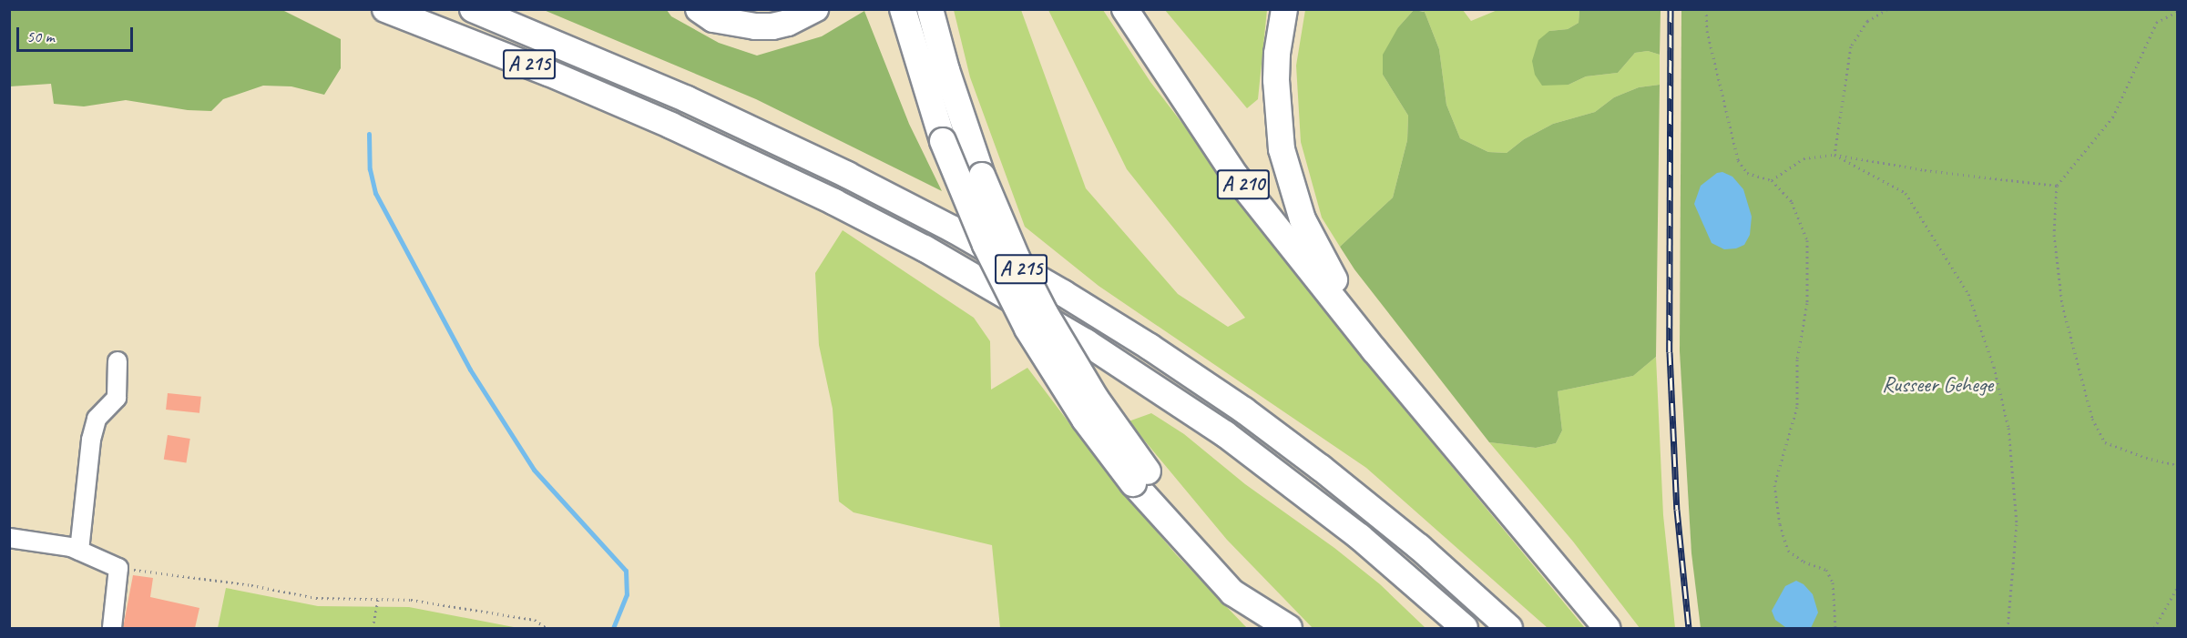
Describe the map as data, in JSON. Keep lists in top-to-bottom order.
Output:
{
  "streets": {
    "highway": ["A 215", "A 210"]
  },
  "parks": ["Russeer Gehege"],
  "scale_bar": "50 m"
}
